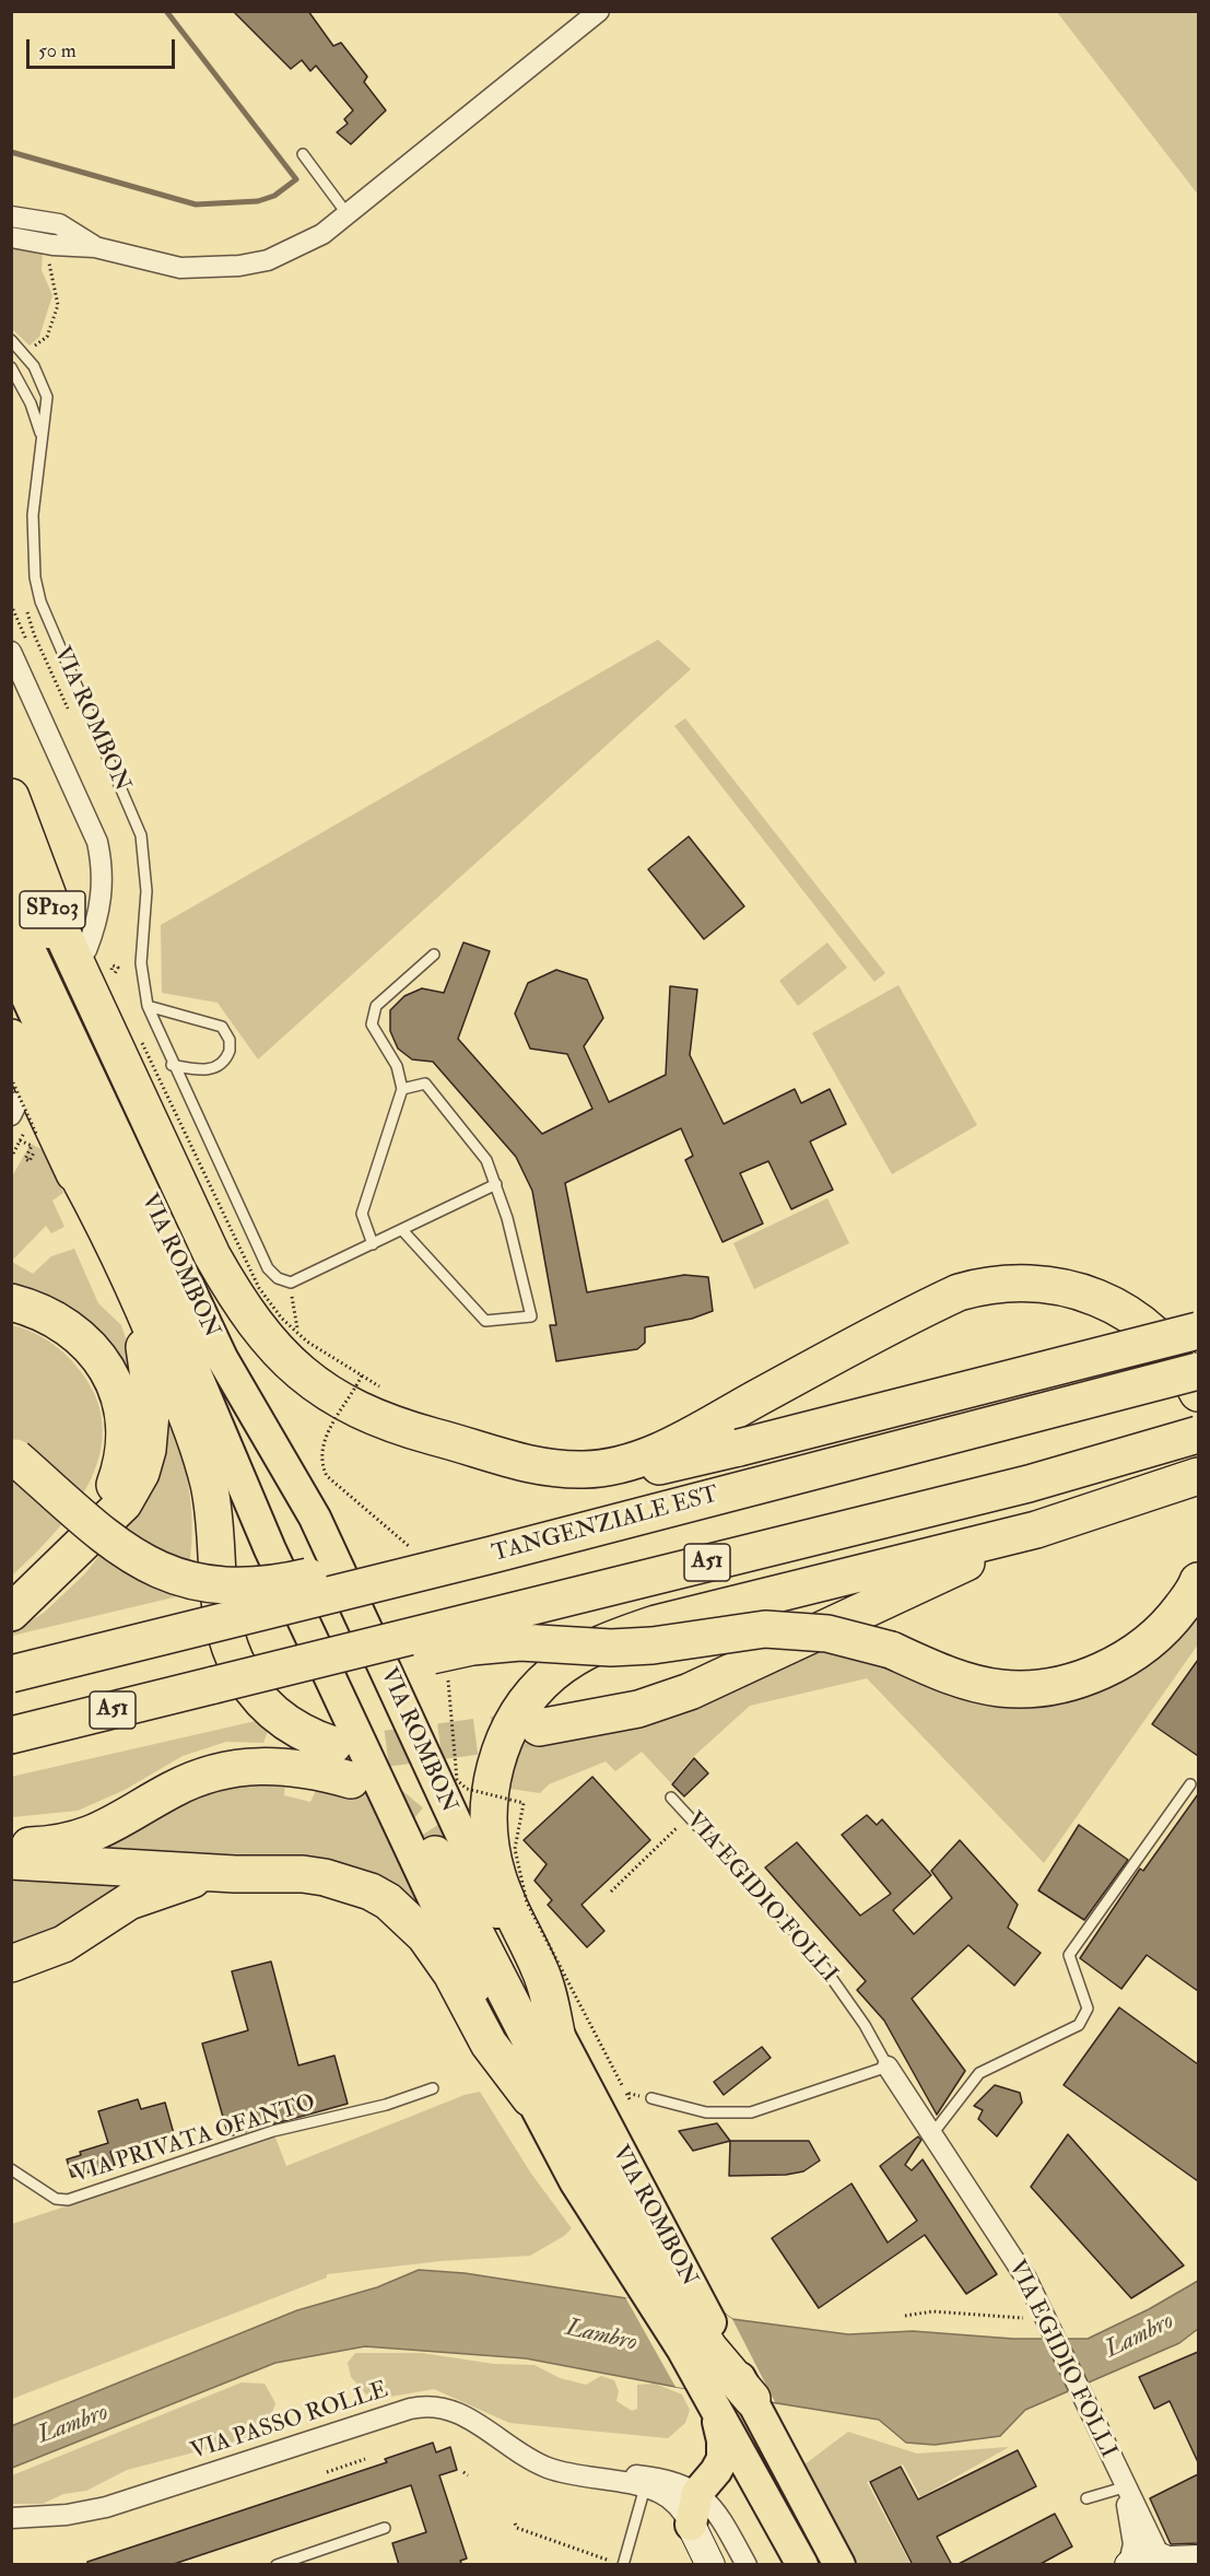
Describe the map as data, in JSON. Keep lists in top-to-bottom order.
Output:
{
  "streets": {
    "highway": ["SP103", "TANGENZIALE EST", "A51"],
    "main road": ["VIA ROMBON"],
    "street": ["VIA EGIDIO FOLLI", "VIA PASSO ROLLE"],
    "lane": ["VIA PRIVATA OFANTO"]
  },
  "water": ["Lambro"],
  "scale_bar": "50 m"
}
